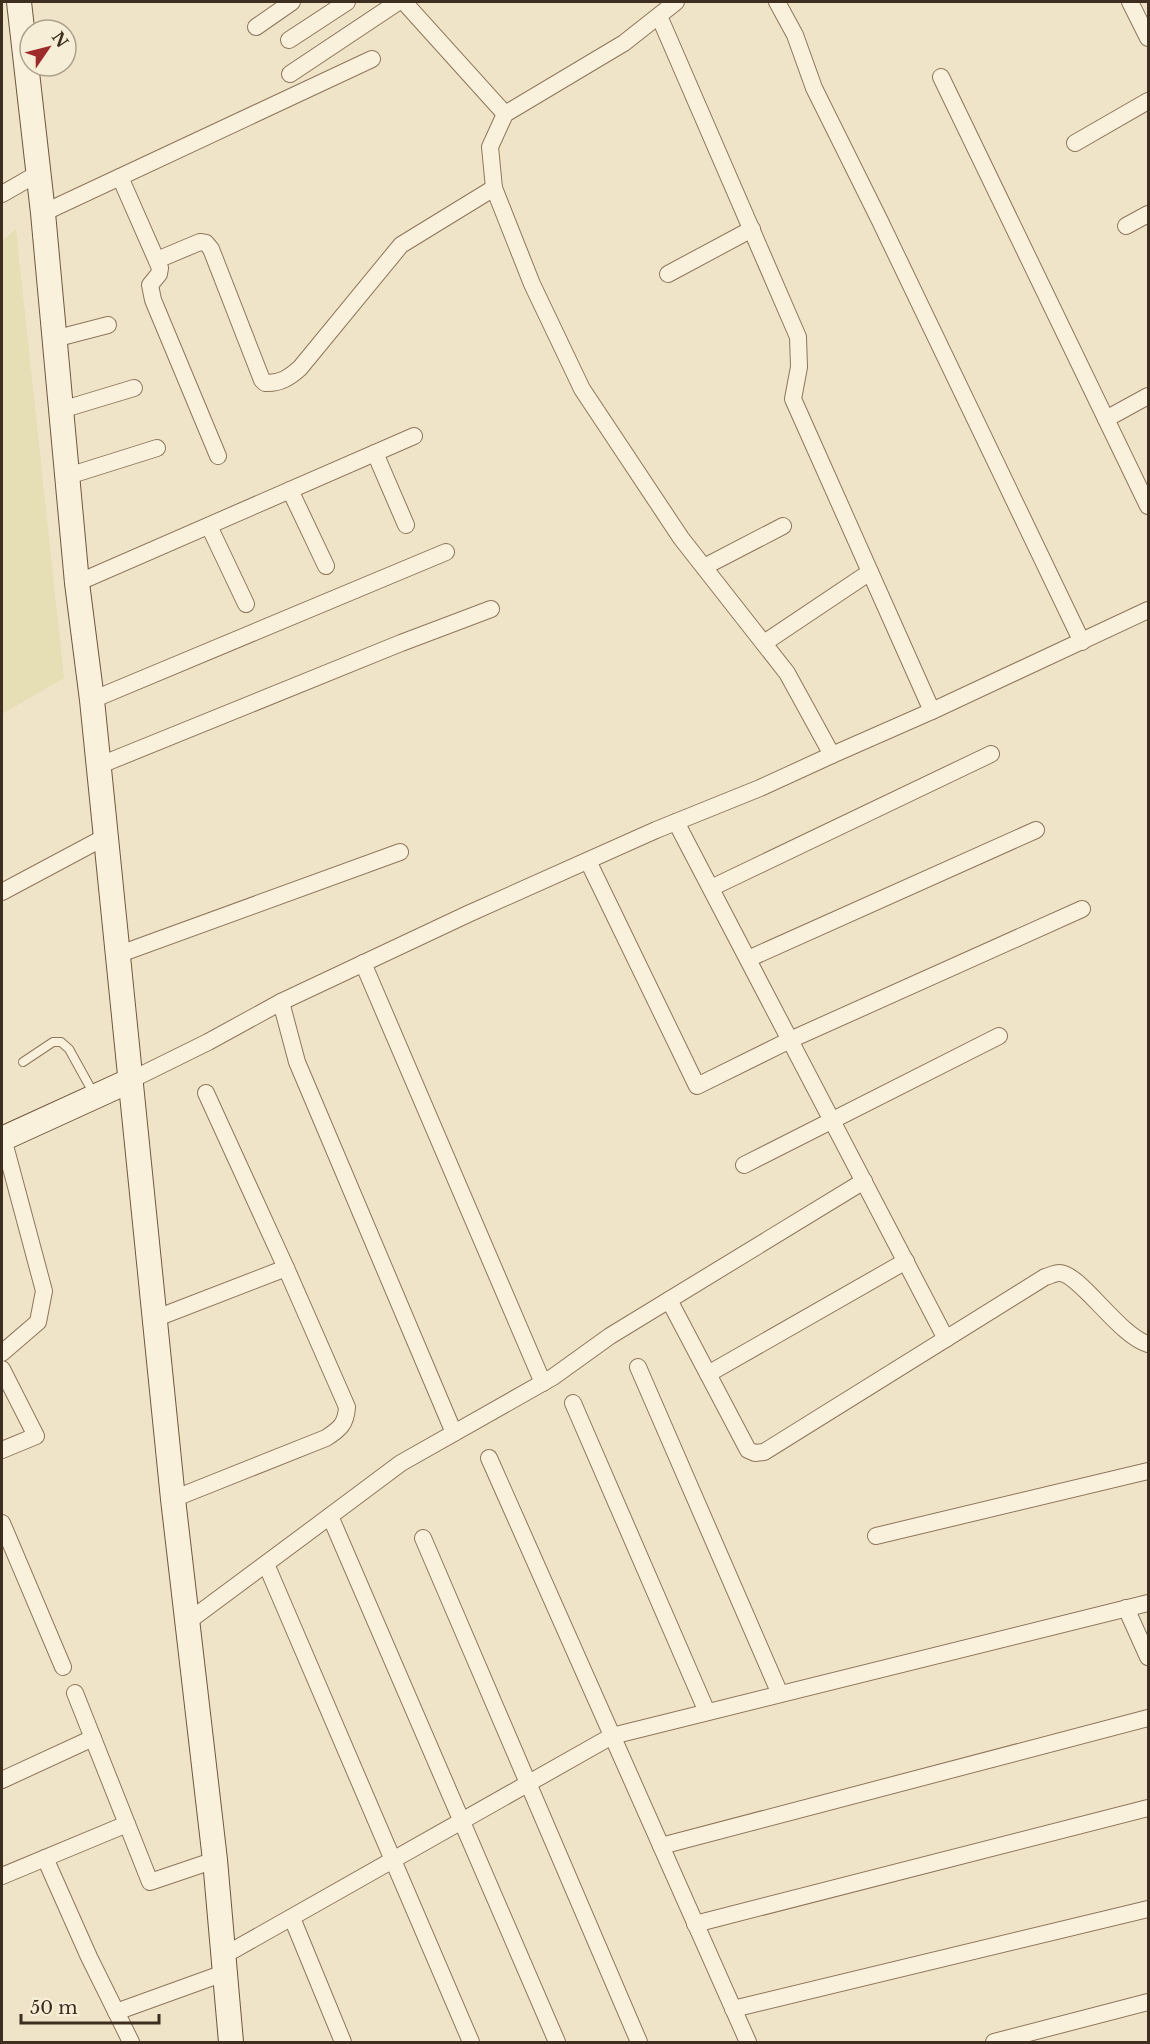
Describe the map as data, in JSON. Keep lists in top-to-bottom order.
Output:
{
  "scale_bar": "50 m",
  "north": "top right"
}
